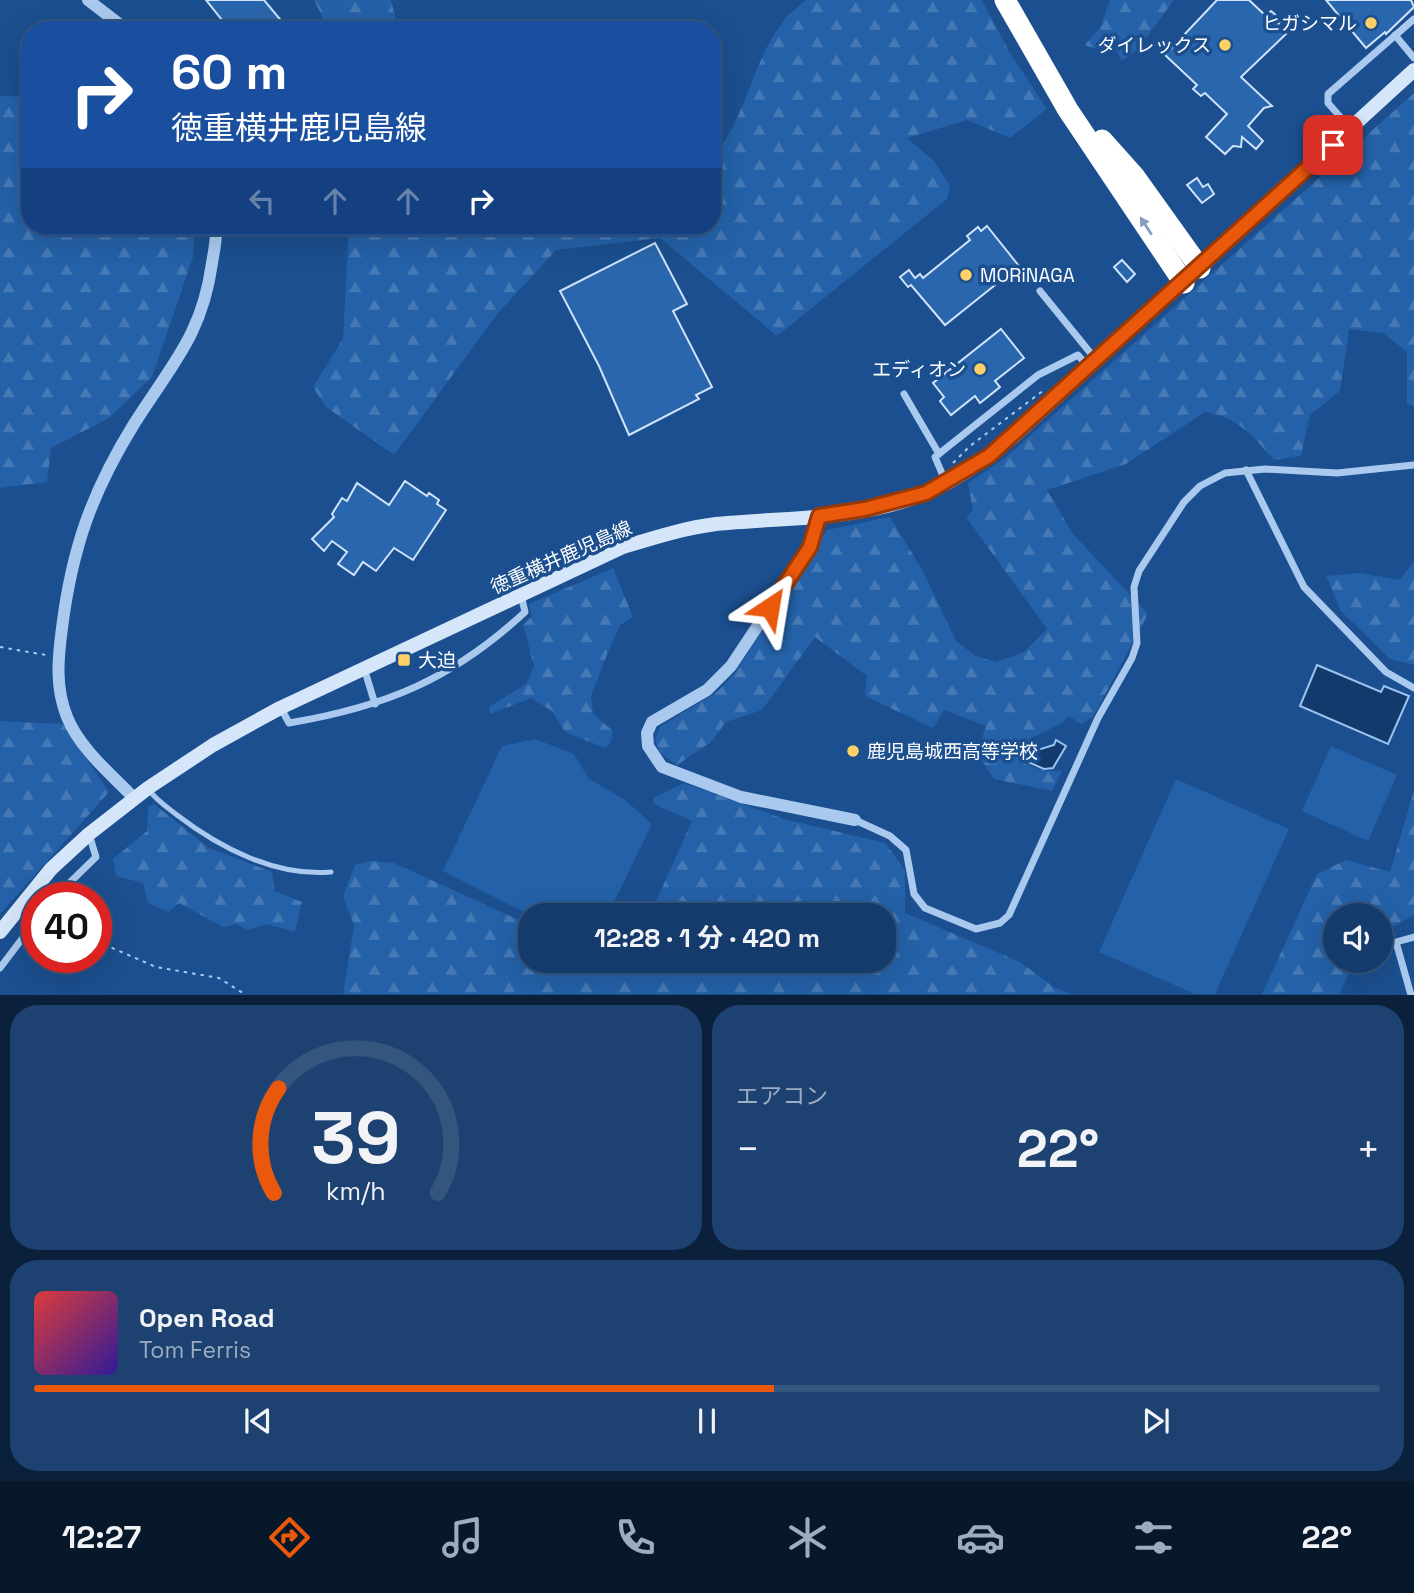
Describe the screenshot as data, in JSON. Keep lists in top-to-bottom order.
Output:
{
  "streets": {
    "main road": ["徳重横井鹿児島線"]
  },
  "places": {
    "other": [
      "ヒガシマル",
      "ダイレックス",
      "MORiNAGA",
      "エディオン",
      "鹿児島城西高等学校"
    ],
    "transit": ["大迫"]
  },
  "page": {
    "turn": ["60 m", "徳重横井鹿児島線"],
    "limit": "40",
    "trip": "12:28 · 1 分 · 420 m",
    "tile": "エアコン",
    "heat": ["−", "22°", "+"],
    "song": ["Open Road", "Tom Ferris"],
    "tabs": ["12:27", "22°"],
    "gauge": ["39", "km/h"]
  }
}
